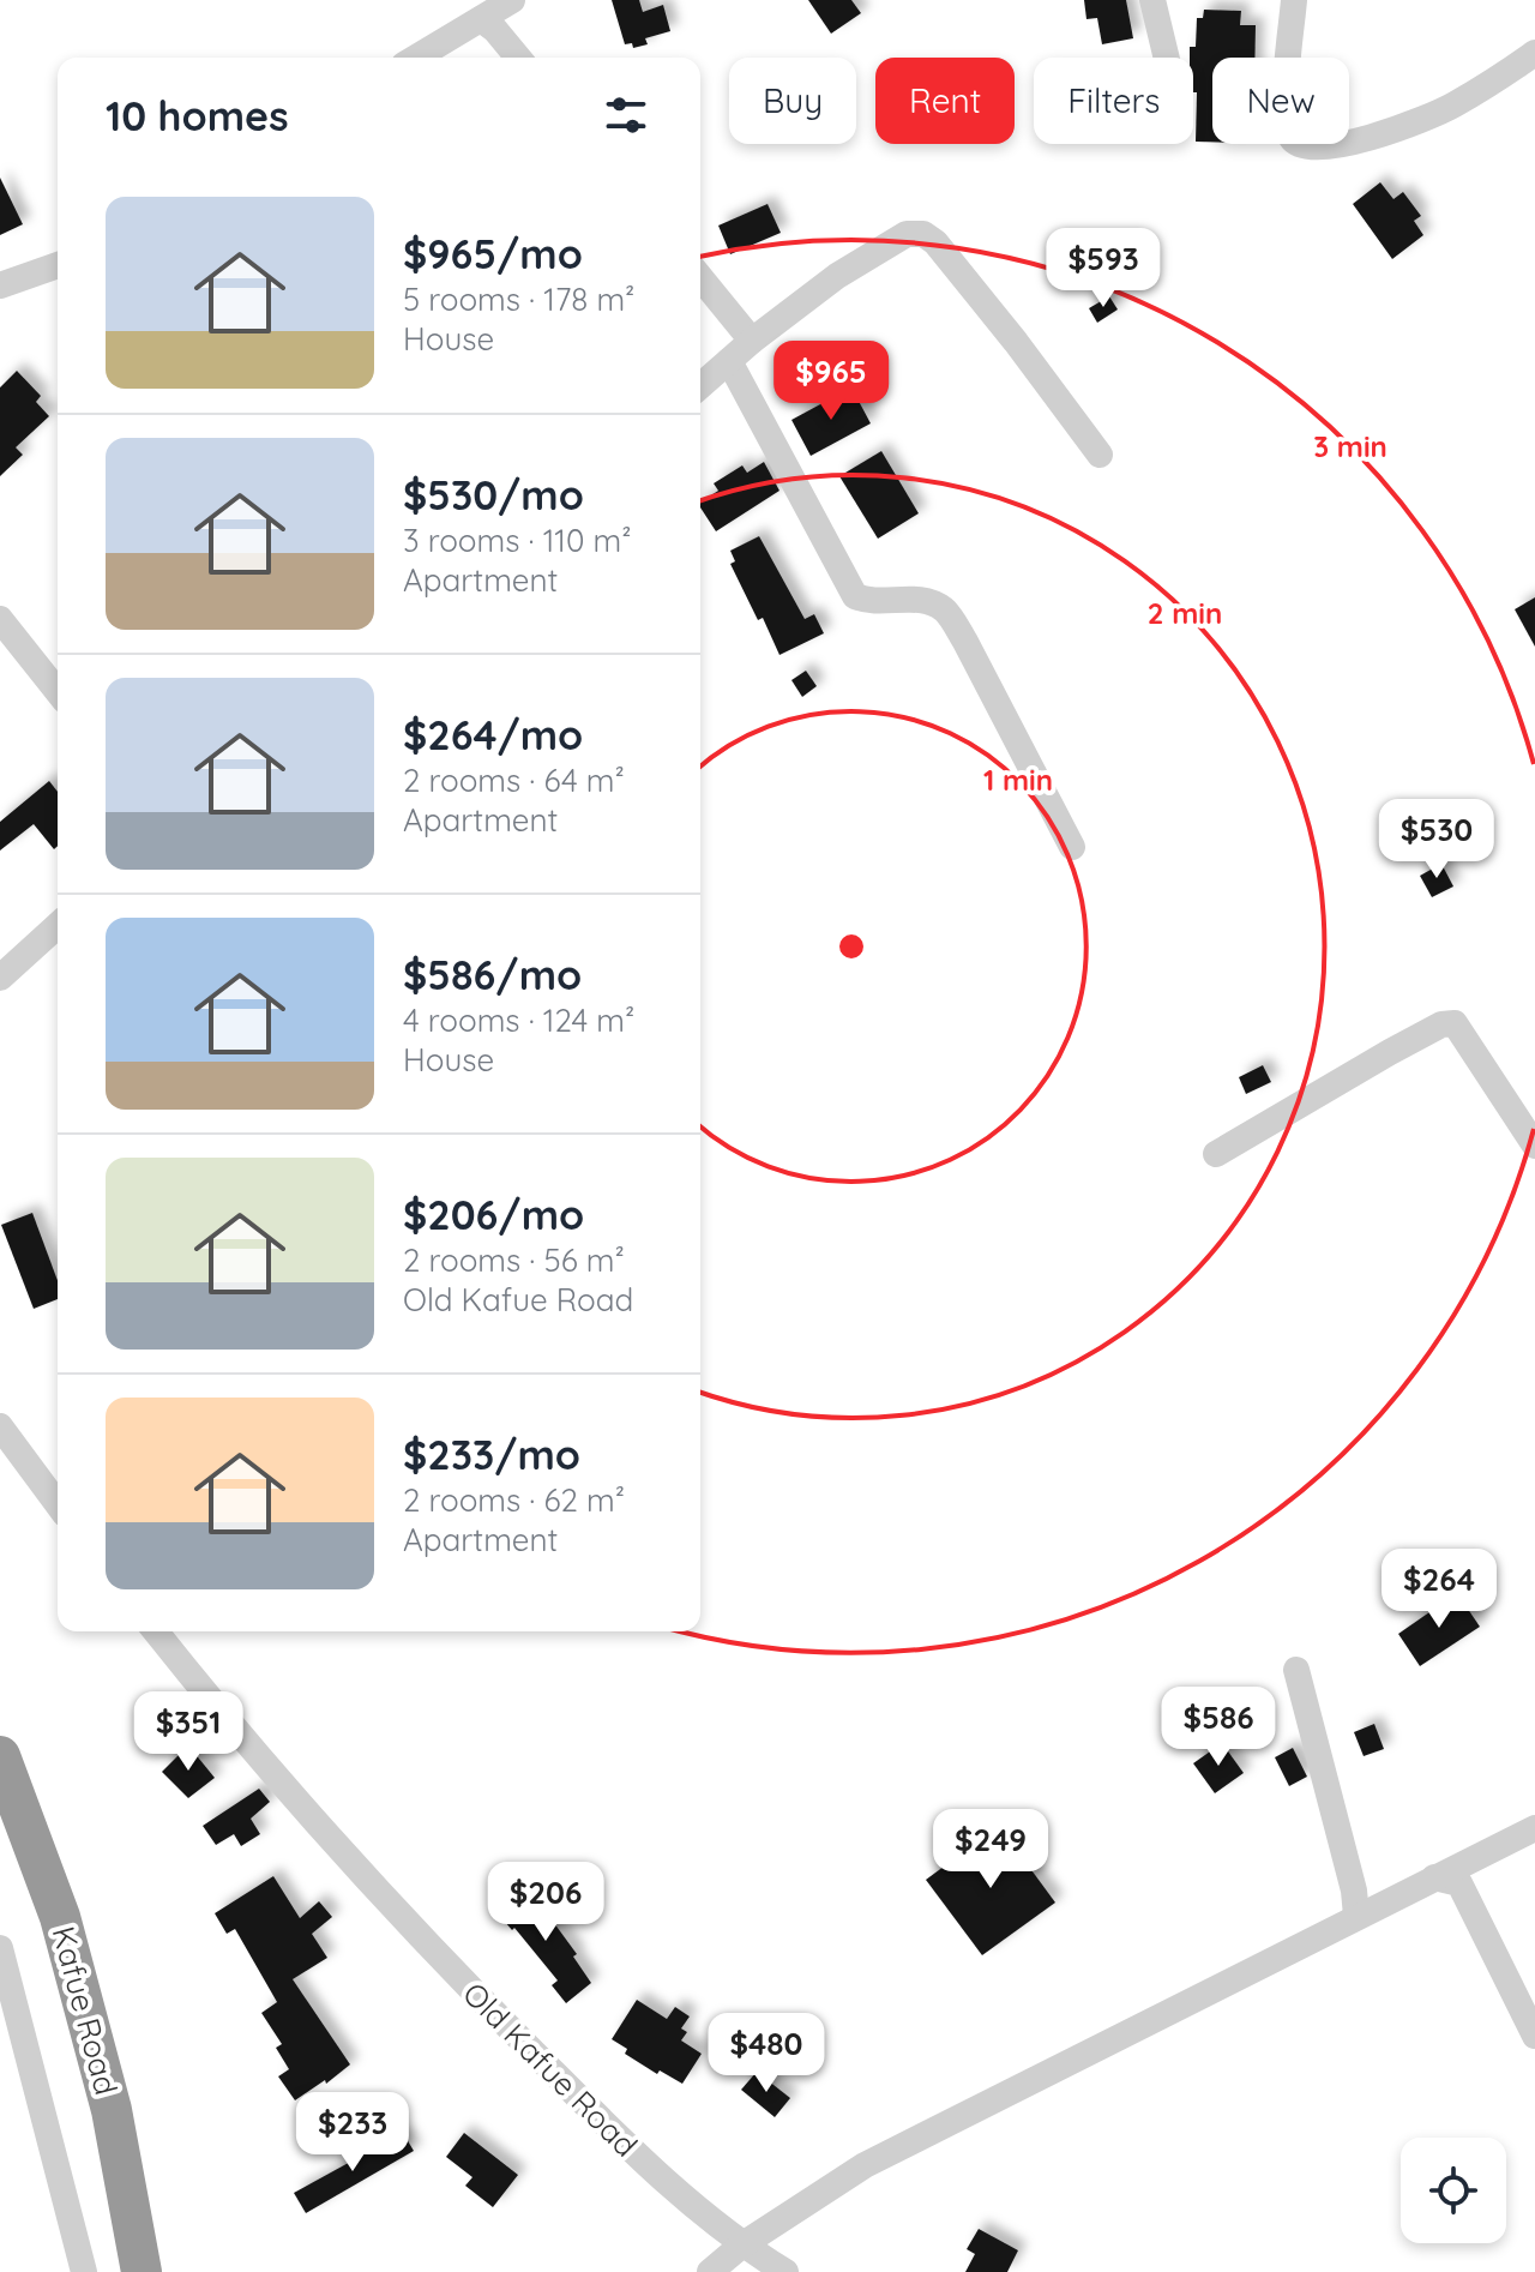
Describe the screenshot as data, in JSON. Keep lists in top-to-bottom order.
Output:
{
  "streets": {
    "highway": ["Kafue Road"],
    "street": ["Old Kafue Road"]
  },
  "page": {
    "chip": [
      "Buy",
      "Rent",
      "Filters",
      "New"
    ],
    "heading": "10 homes",
    "list": [
      {
        "name": "$965/mo",
        "note": "5 rooms · 178 m² · House"
      },
      {
        "name": "$530/mo",
        "note": "3 rooms · 110 m² · Apartment"
      },
      {
        "name": "$264/mo",
        "note": "2 rooms · 64 m² · Apartment"
      },
      {
        "name": "$586/mo",
        "note": "4 rooms · 124 m² · House"
      },
      {
        "name": "$206/mo",
        "note": "2 rooms · 56 m² · Old Kafue Road"
      },
      {
        "name": "$233/mo",
        "note": "2 rooms · 62 m² · Apartment"
      }
    ],
    "price": [
      "$593",
      "$965",
      "$530",
      "$264",
      "$586",
      "$351",
      "$249",
      "$206",
      "$480",
      "$233"
    ]
  },
  "rings": ["3 min", "2 min", "1 min"]
}
